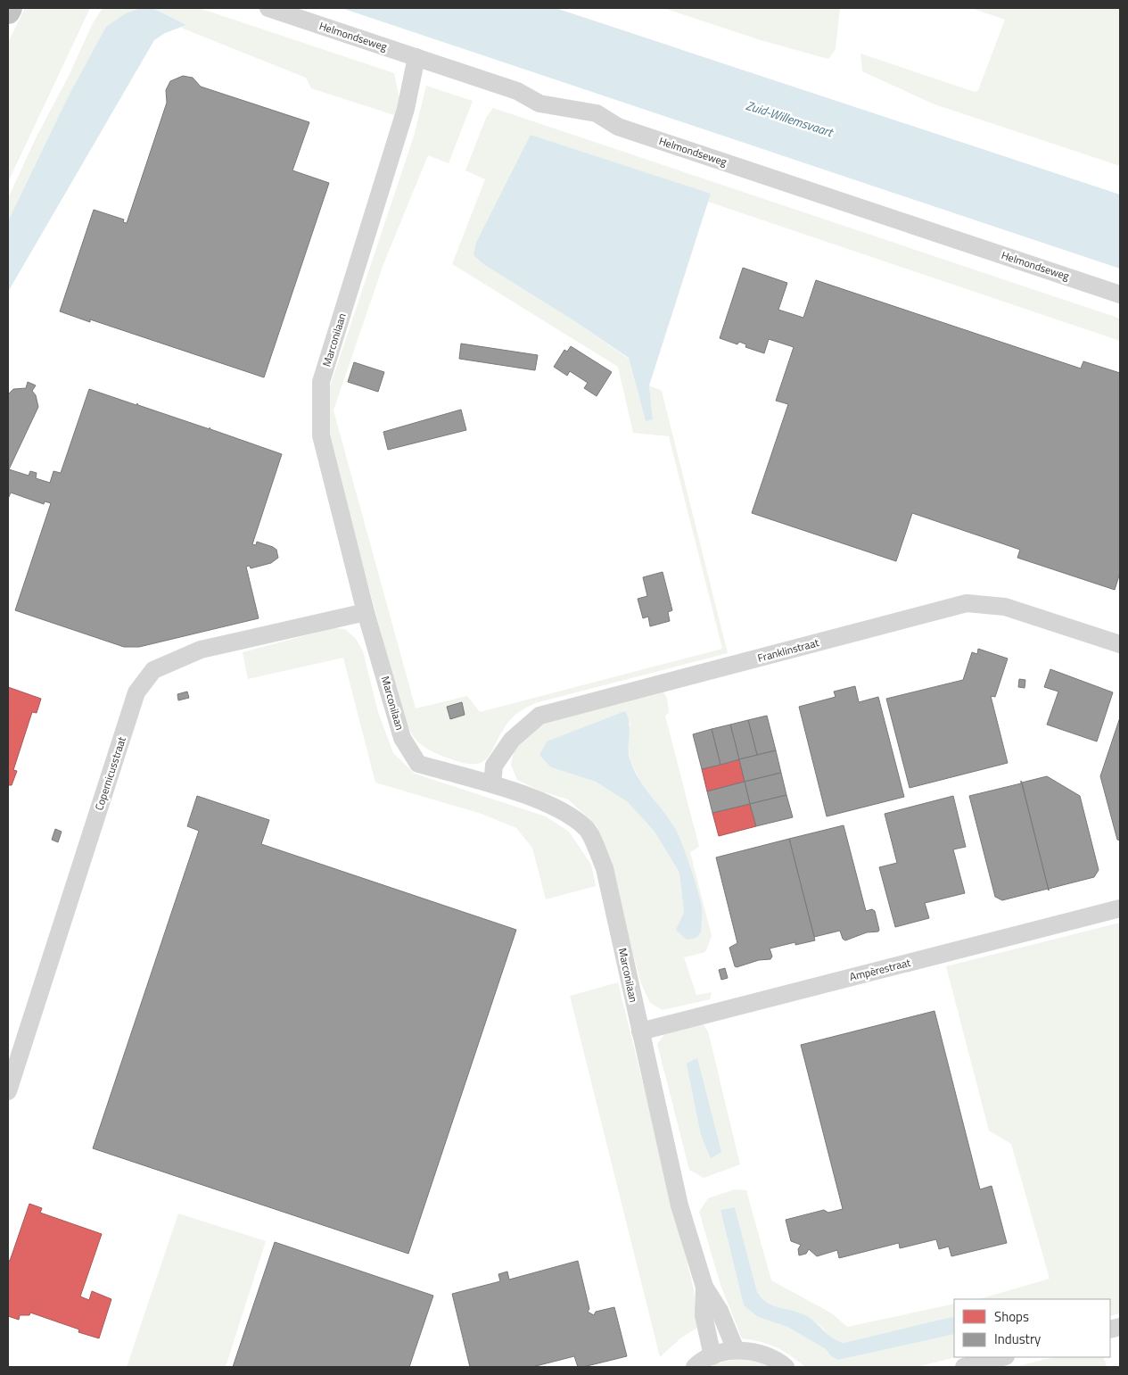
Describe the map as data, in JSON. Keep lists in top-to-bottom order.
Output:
{
  "streets": {
    "street": [
      "Helmondseweg",
      "Marconilaan",
      "Franklinstraat",
      "Copernicusstraat",
      "Ampèrestraat"
    ]
  },
  "crossings": [
    ["Helmondseweg", "Marconilaan"],
    ["Marconilaan", "Franklinstraat"],
    ["Marconilaan", "Copernicusstraat"],
    ["Marconilaan", "Ampèrestraat"]
  ],
  "water": ["Zuid-Willemsvaart"],
  "legend": ["Shops", "Industry"]
}
